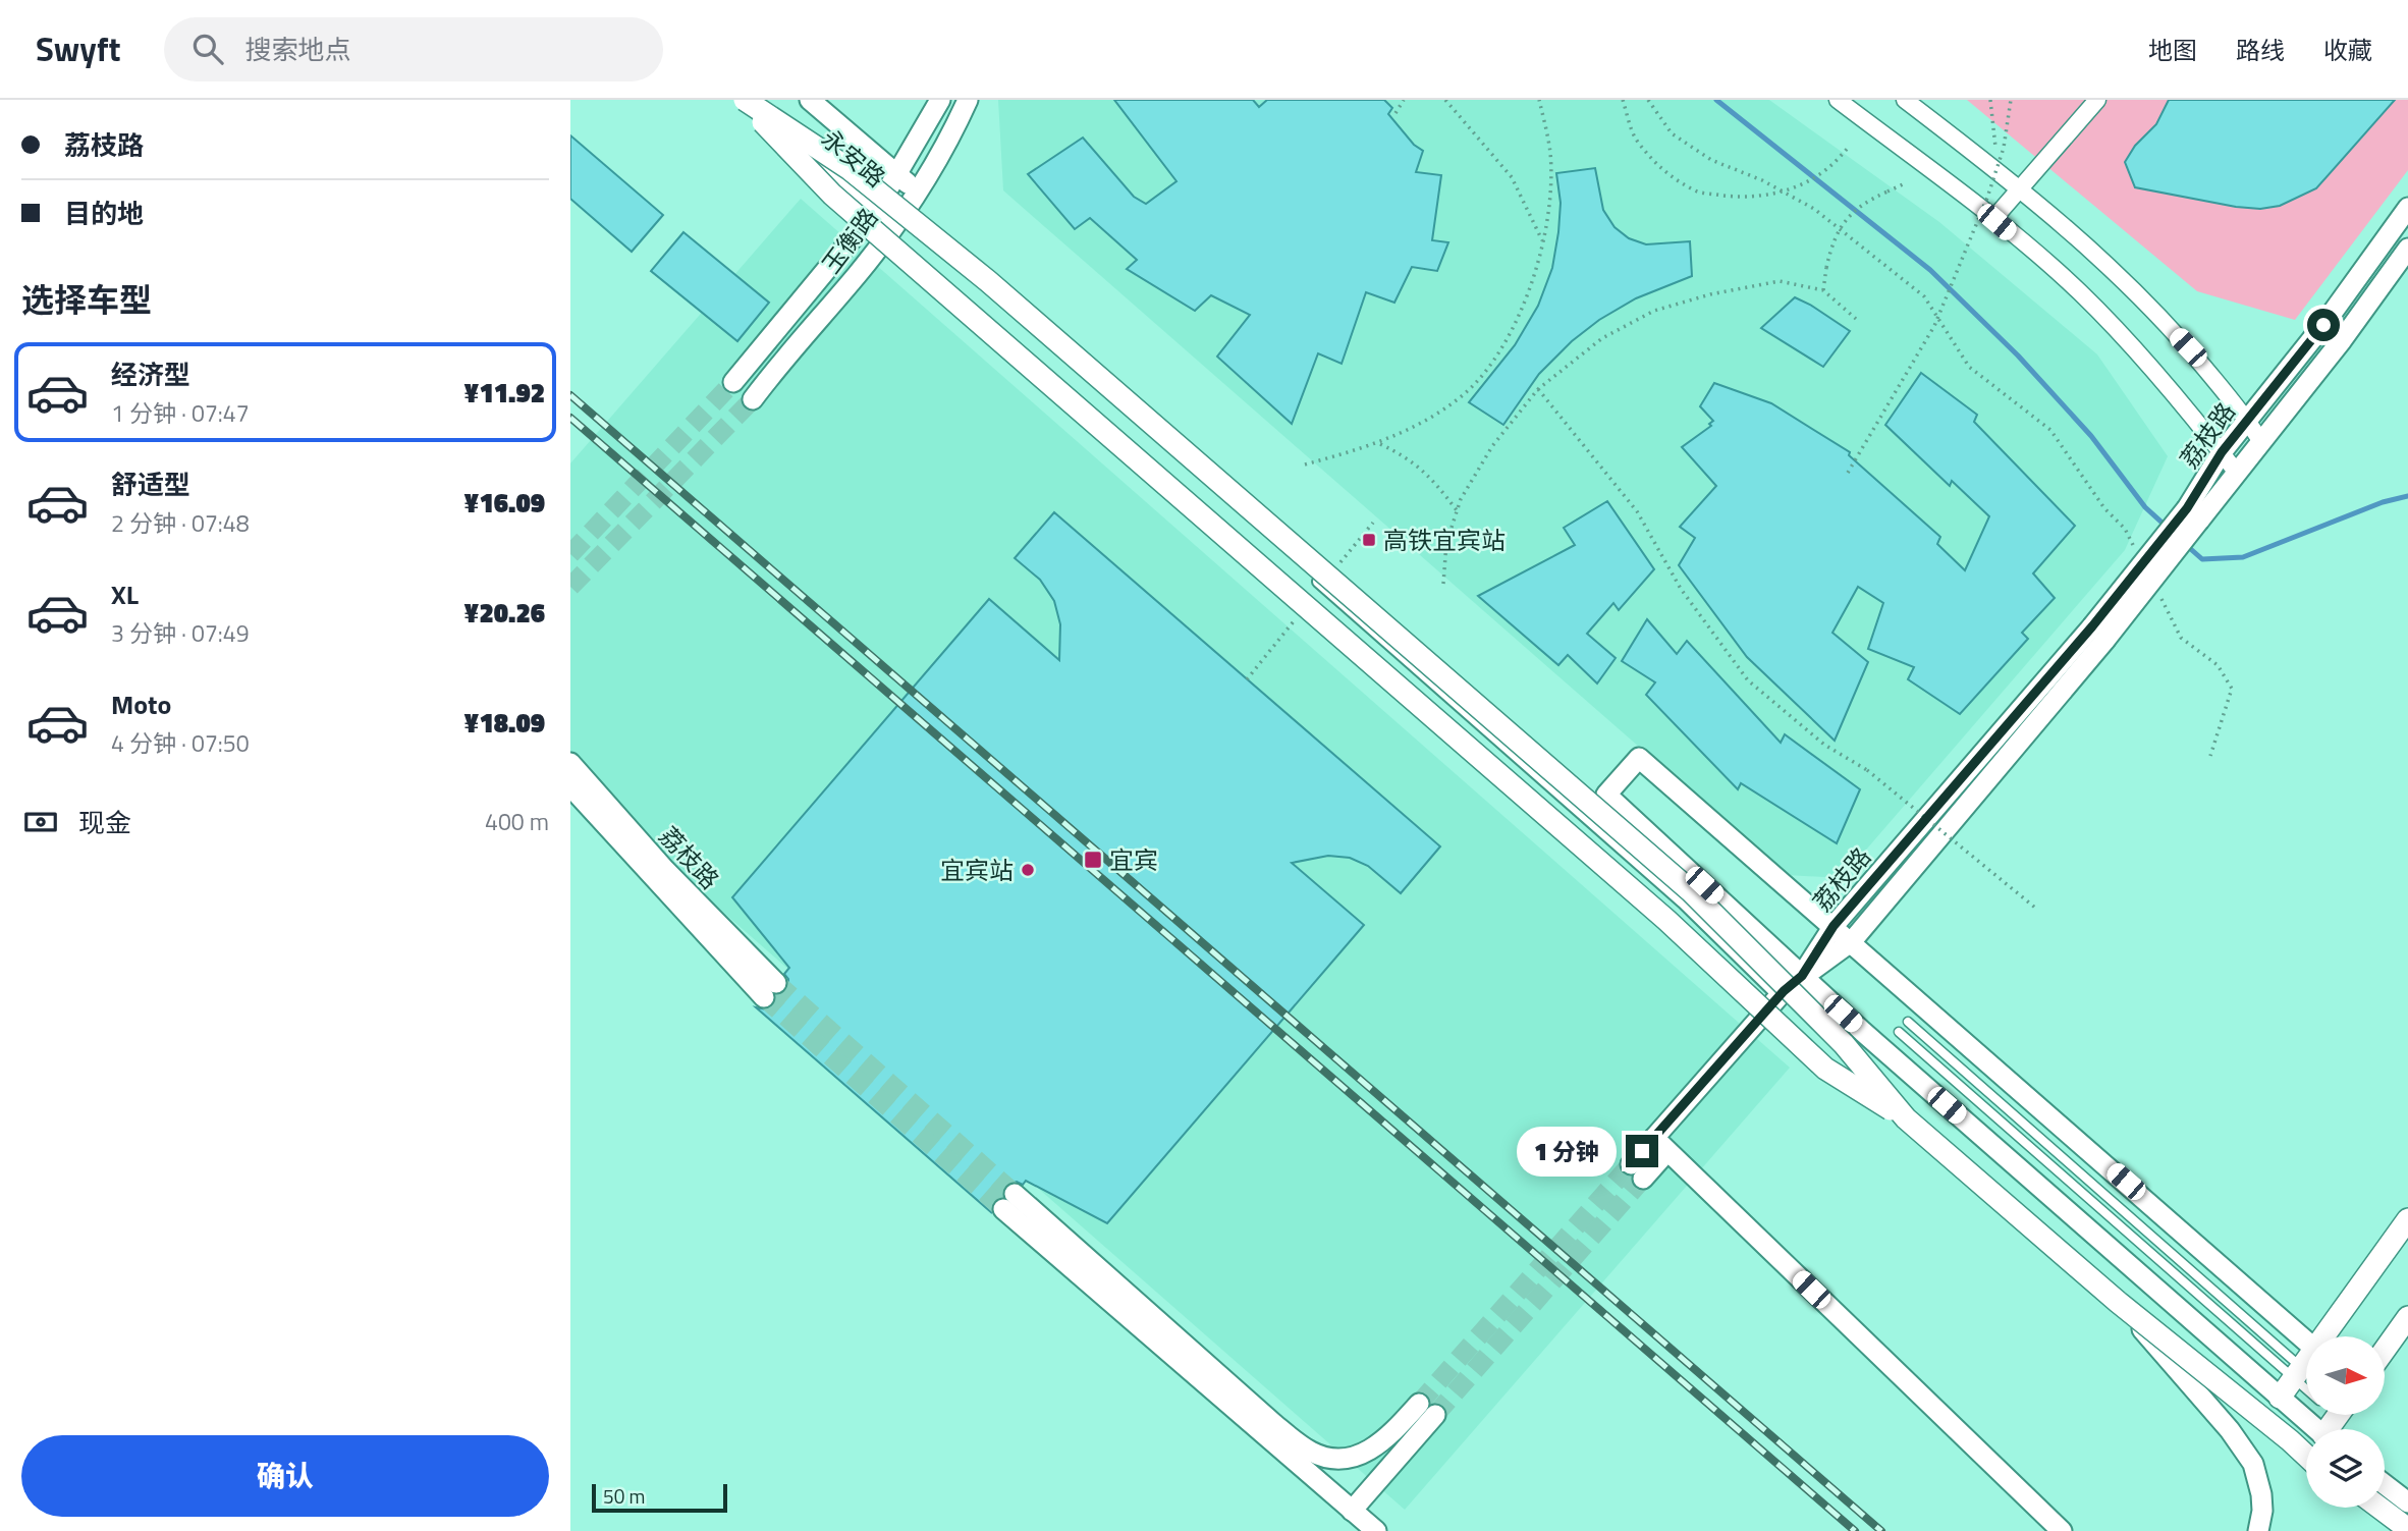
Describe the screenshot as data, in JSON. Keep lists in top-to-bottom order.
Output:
{
  "streets": {
    "street": ["永安路", "玉衡路", "荔枝路"]
  },
  "crossings": [
    ["永安路", "玉衡路"]
  ],
  "places": {
    "transit": ["高铁宜宾站", "宜宾"],
    "other": ["宜宾站"]
  },
  "scale_bar": "50 m",
  "north": "right",
  "page": {
    "header": "Swyft",
    "search": "搜索地点",
    "nav": ["地图", "路线", "收藏"],
    "banner": ["荔枝路", "目的地"],
    "heading": "选择车型",
    "list": [
      {
        "name": "经济型",
        "note": "1 分钟 · 07:47",
        "value": "¥11.92"
      },
      {
        "name": "舒适型",
        "note": "2 分钟 · 07:48",
        "value": "¥16.09"
      },
      {
        "name": "XL",
        "note": "3 分钟 · 07:49",
        "value": "¥20.26"
      },
      {
        "name": "Moto",
        "note": "4 分钟 · 07:50",
        "value": "¥18.09"
      }
    ],
    "pay": ["现金", "400 m"],
    "bubble": "1 分钟",
    "buttons": "确认",
    "scale": "50 m"
  }
}
